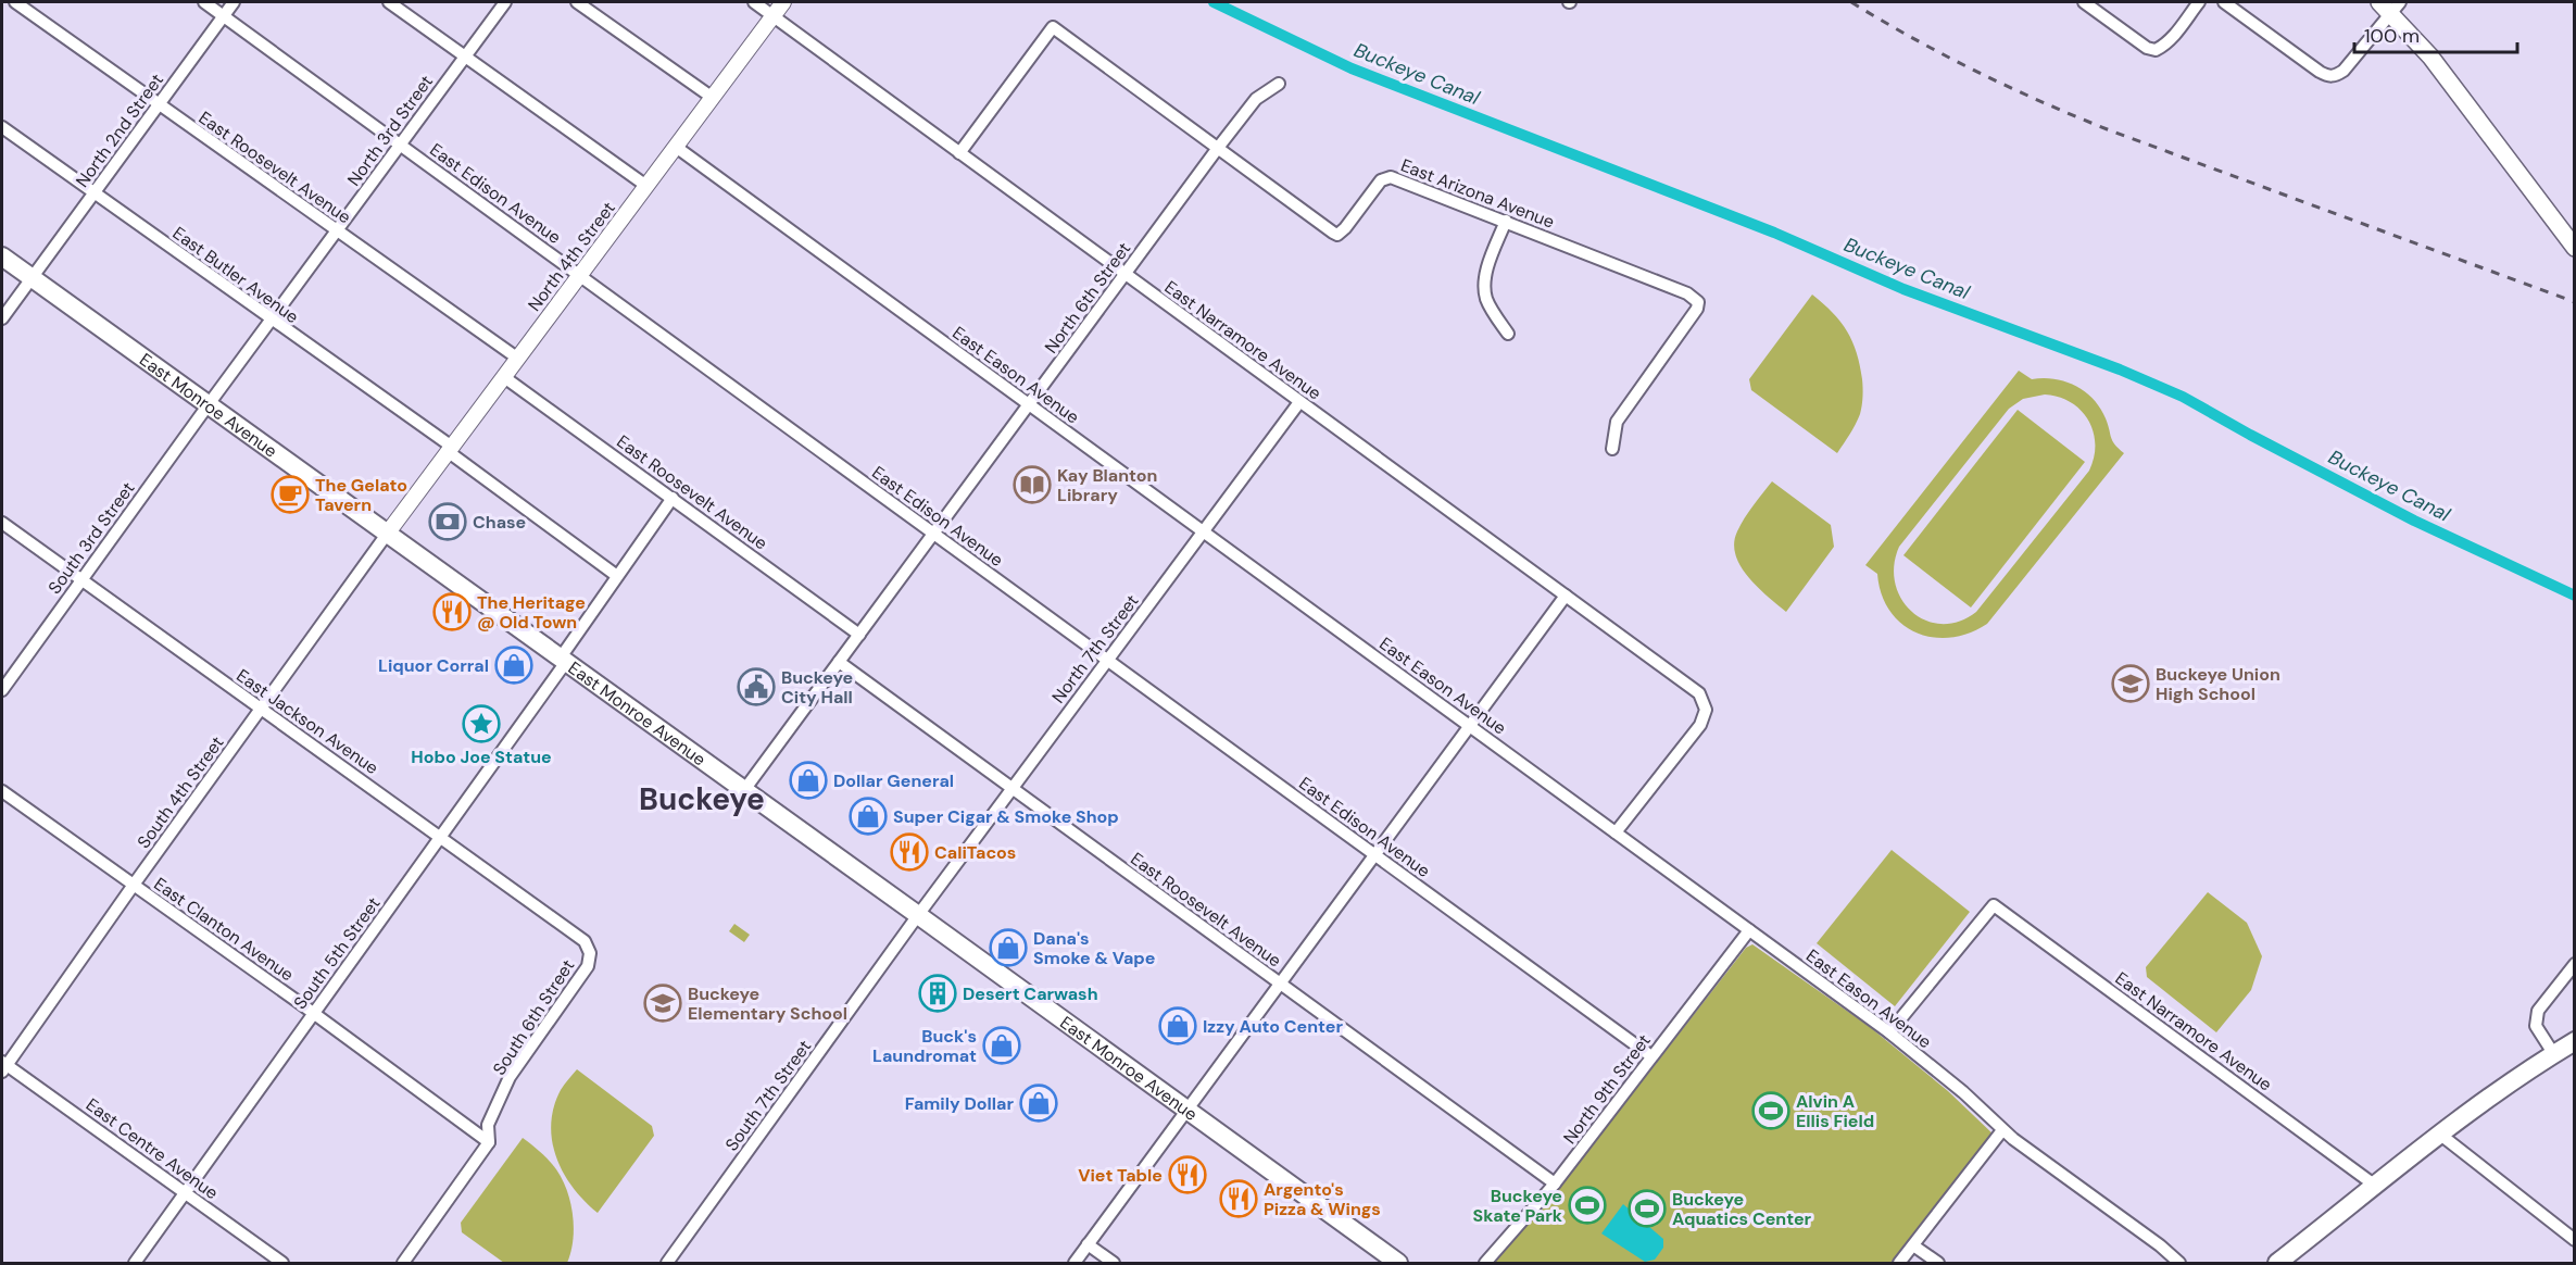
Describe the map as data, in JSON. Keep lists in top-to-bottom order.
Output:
{
  "streets": {
    "main road": ["East Monroe Avenue"],
    "street": [
      "North 2nd Street",
      "North 3rd Street",
      "East Roosevelt Avenue",
      "East Edison Avenue",
      "East Arizona Avenue",
      "North 4th Street",
      "East Butler Avenue",
      "North 6th Street",
      "East Narramore Avenue",
      "East Eason Avenue",
      "South 3rd Street",
      "North 7th Street",
      "East Jackson Avenue",
      "South 4th Street",
      "East Clanton Avenue",
      "South 5th Street",
      "South 6th Street",
      "North 9th Street",
      "South 7th Street",
      "East Centre Avenue"
    ]
  },
  "crossings": [
    ["North 2nd Street", "East Roosevelt Avenue"],
    ["North 2nd Street", "East Edison Avenue"],
    ["North 2nd Street", "East Butler Avenue"],
    ["North 2nd Street", "East Monroe Avenue"],
    ["North 3rd Street", "East Roosevelt Avenue"],
    ["North 3rd Street", "East Edison Avenue"],
    ["North 3rd Street", "East Butler Avenue"],
    ["North 3rd Street", "East Monroe Avenue"],
    ["North 3rd Street", "South 3rd Street"],
    ["East Roosevelt Avenue", "North 4th Street"],
    ["East Roosevelt Avenue", "North 6th Street"],
    ["East Roosevelt Avenue", "North 7th Street"],
    ["East Roosevelt Avenue", "South 5th Street"],
    ["East Roosevelt Avenue", "North 9th Street"],
    ["East Edison Avenue", "North 4th Street"],
    ["East Edison Avenue", "North 6th Street"],
    ["East Edison Avenue", "North 7th Street"],
    ["East Edison Avenue", "North 9th Street"],
    ["East Arizona Avenue", "North 6th Street"],
    ["East Arizona Avenue", "East Narramore Avenue"],
    ["North 4th Street", "East Butler Avenue"],
    ["North 4th Street", "East Narramore Avenue"],
    ["North 4th Street", "East Eason Avenue"],
    ["North 4th Street", "East Monroe Avenue"],
    ["North 4th Street", "South 4th Street"],
    ["East Butler Avenue", "South 5th Street"],
    ["North 6th Street", "East Narramore Avenue"],
    ["North 6th Street", "East Eason Avenue"],
    ["North 6th Street", "East Monroe Avenue"],
    ["East Narramore Avenue", "East Eason Avenue"],
    ["East Narramore Avenue", "North 7th Street"],
    ["East Eason Avenue", "North 7th Street"],
    ["East Eason Avenue", "North 9th Street"],
    ["East Monroe Avenue", "South 3rd Street"],
    ["East Monroe Avenue", "North 7th Street"],
    ["East Monroe Avenue", "South 4th Street"],
    ["East Monroe Avenue", "South 5th Street"],
    ["East Monroe Avenue", "South 7th Street"],
    ["South 3rd Street", "East Jackson Avenue"],
    ["North 7th Street", "South 7th Street"],
    ["East Jackson Avenue", "South 4th Street"],
    ["East Jackson Avenue", "South 5th Street"],
    ["East Jackson Avenue", "South 6th Street"],
    ["South 4th Street", "East Clanton Avenue"],
    ["South 4th Street", "East Centre Avenue"],
    ["East Clanton Avenue", "South 5th Street"],
    ["East Clanton Avenue", "South 6th Street"],
    ["South 5th Street", "East Centre Avenue"]
  ],
  "districts": ["Buckeye"],
  "water": ["Buckeye Canal"],
  "places": {
    "library": ["Kay Blanton Library"],
    "cafe": ["The Gelato Tavern"],
    "bank": ["Chase"],
    "restaurant": [
      "The Heritage @ Old Town",
      "CaliTacos",
      "Viet Table",
      "Argento's Pizza & Wings"
    ],
    "shop": [
      "Liquor Corral",
      "Dollar General",
      "Super Cigar & Smoke Shop",
      "Dana's Smoke & Vape",
      "Izzy Auto Center",
      "Buck's Laundromat",
      "Family Dollar"
    ],
    "school or university": ["Buckeye Union High School", "Buckeye Elementary School"],
    "public building": ["Buckeye City Hall"],
    "place": ["Hobo Joe Statue"],
    "building": ["Desert Carwash"],
    "sports": ["Alvin A Ellis Field", "Buckeye Skate Park", "Buckeye Aquatics Center"]
  },
  "scale_bar": "100 m"
}
